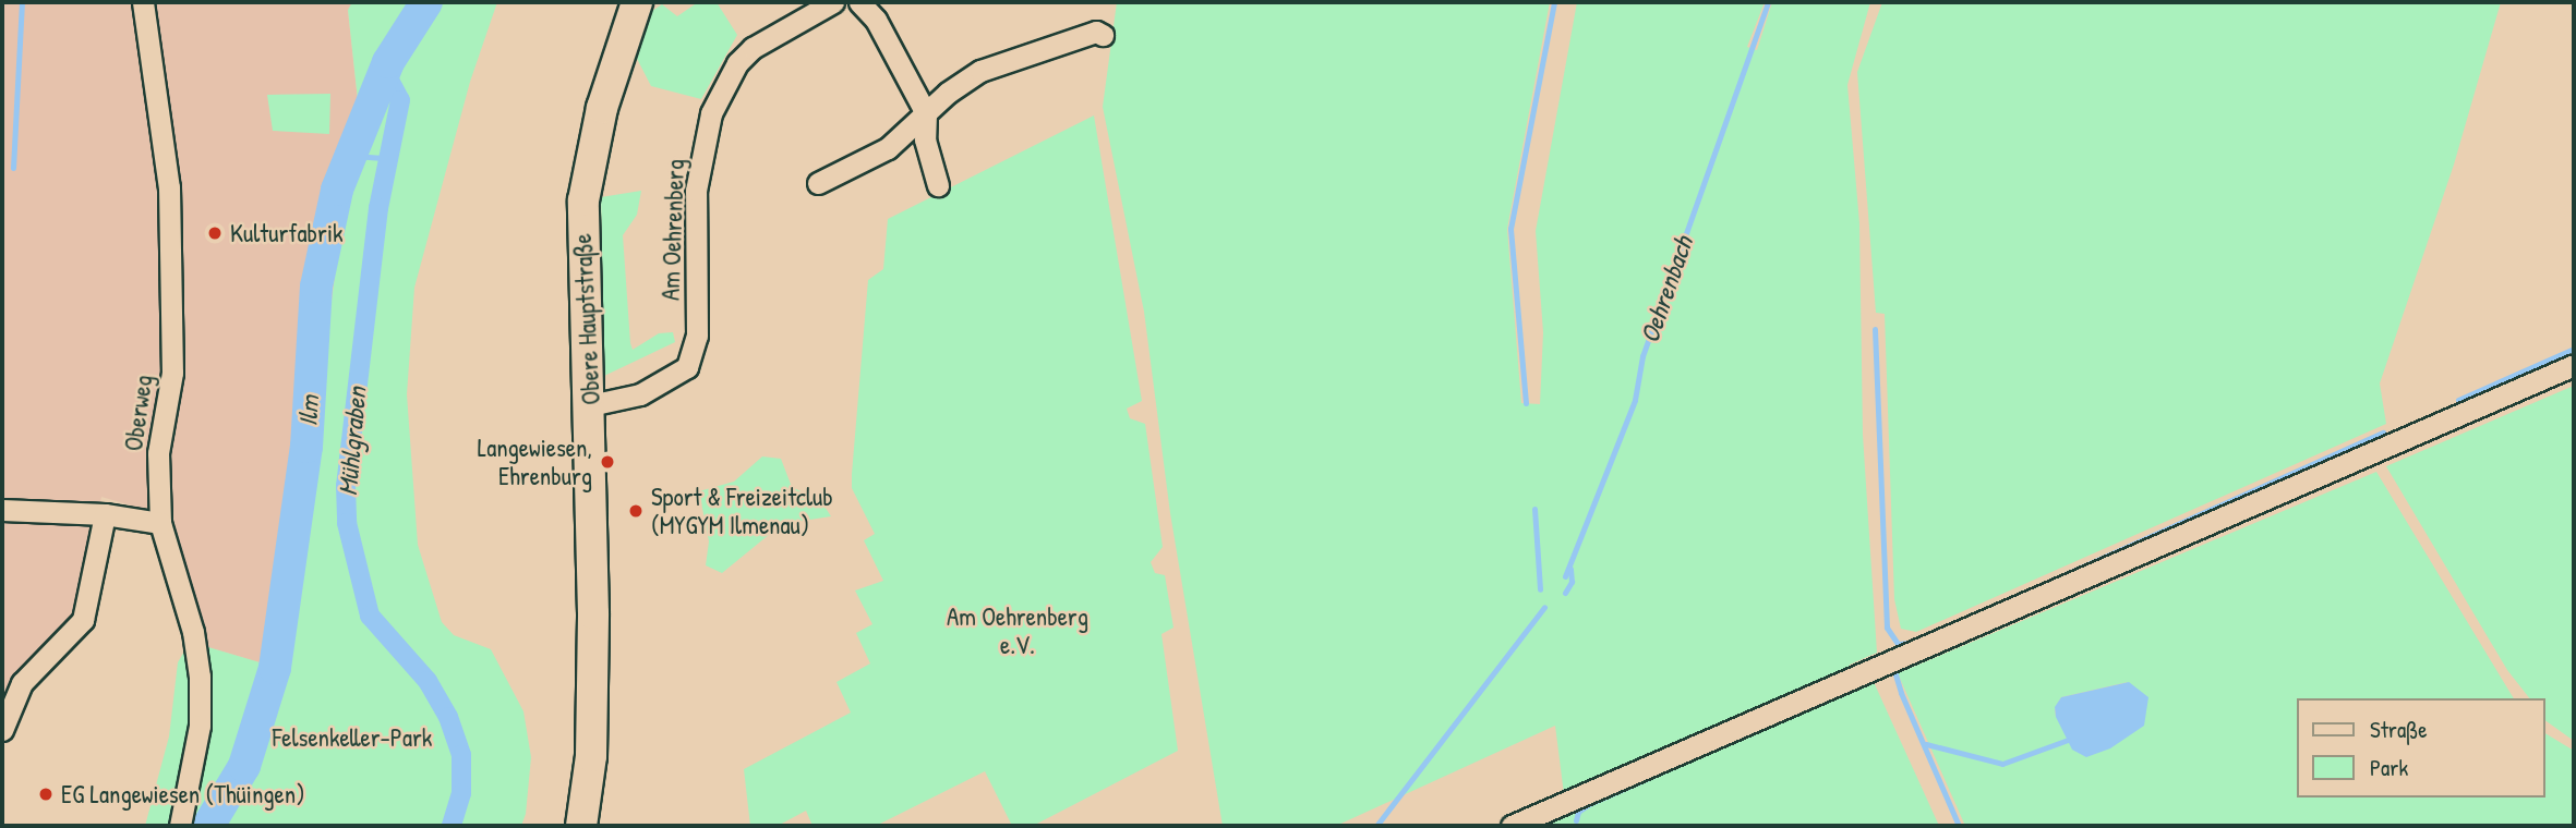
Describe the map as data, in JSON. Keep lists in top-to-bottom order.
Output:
{
  "streets": {
    "main road": ["Obere Hauptstraße"],
    "street": ["Am Oehrenberg", "Oberweg"]
  },
  "crossings": [
    ["Am Oehrenberg", "Obere Hauptstraße"]
  ],
  "water": ["Oehrenbach", "Ilm", "Mühlgraben"],
  "parks": ["Am Oehrenberg e.V.", "Felsenkeller-Park"],
  "places": [
    "Kulturfabrik",
    "Langewiesen, Ehrenburg",
    "Sport & Freizeitclub (MYGYM Ilmenau)",
    "EG Langewiesen (Thüingen)"
  ],
  "legend": ["Straße", "Park"]
}
